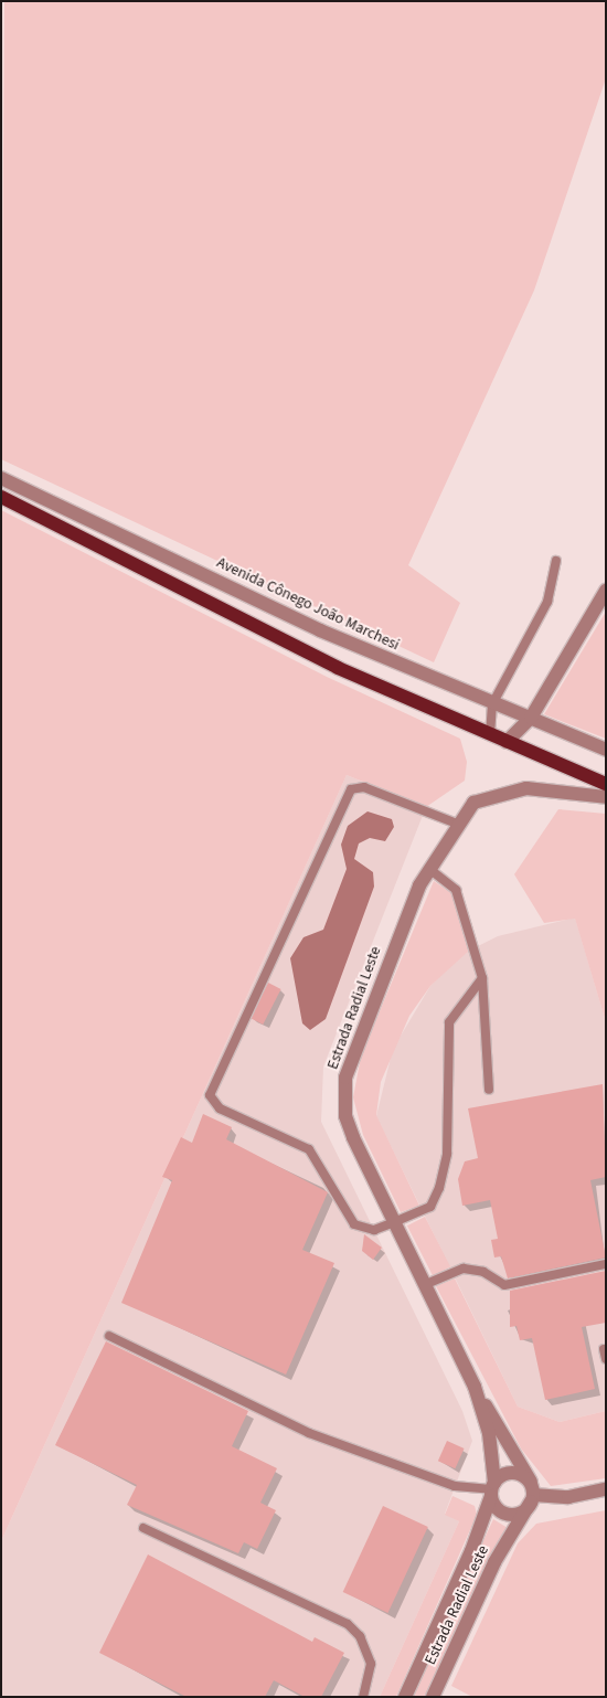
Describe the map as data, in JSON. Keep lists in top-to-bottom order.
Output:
{
  "streets": {
    "street": ["Avenida Cônego João Marchesi", "Estrada Radial Leste"]
  }
}
